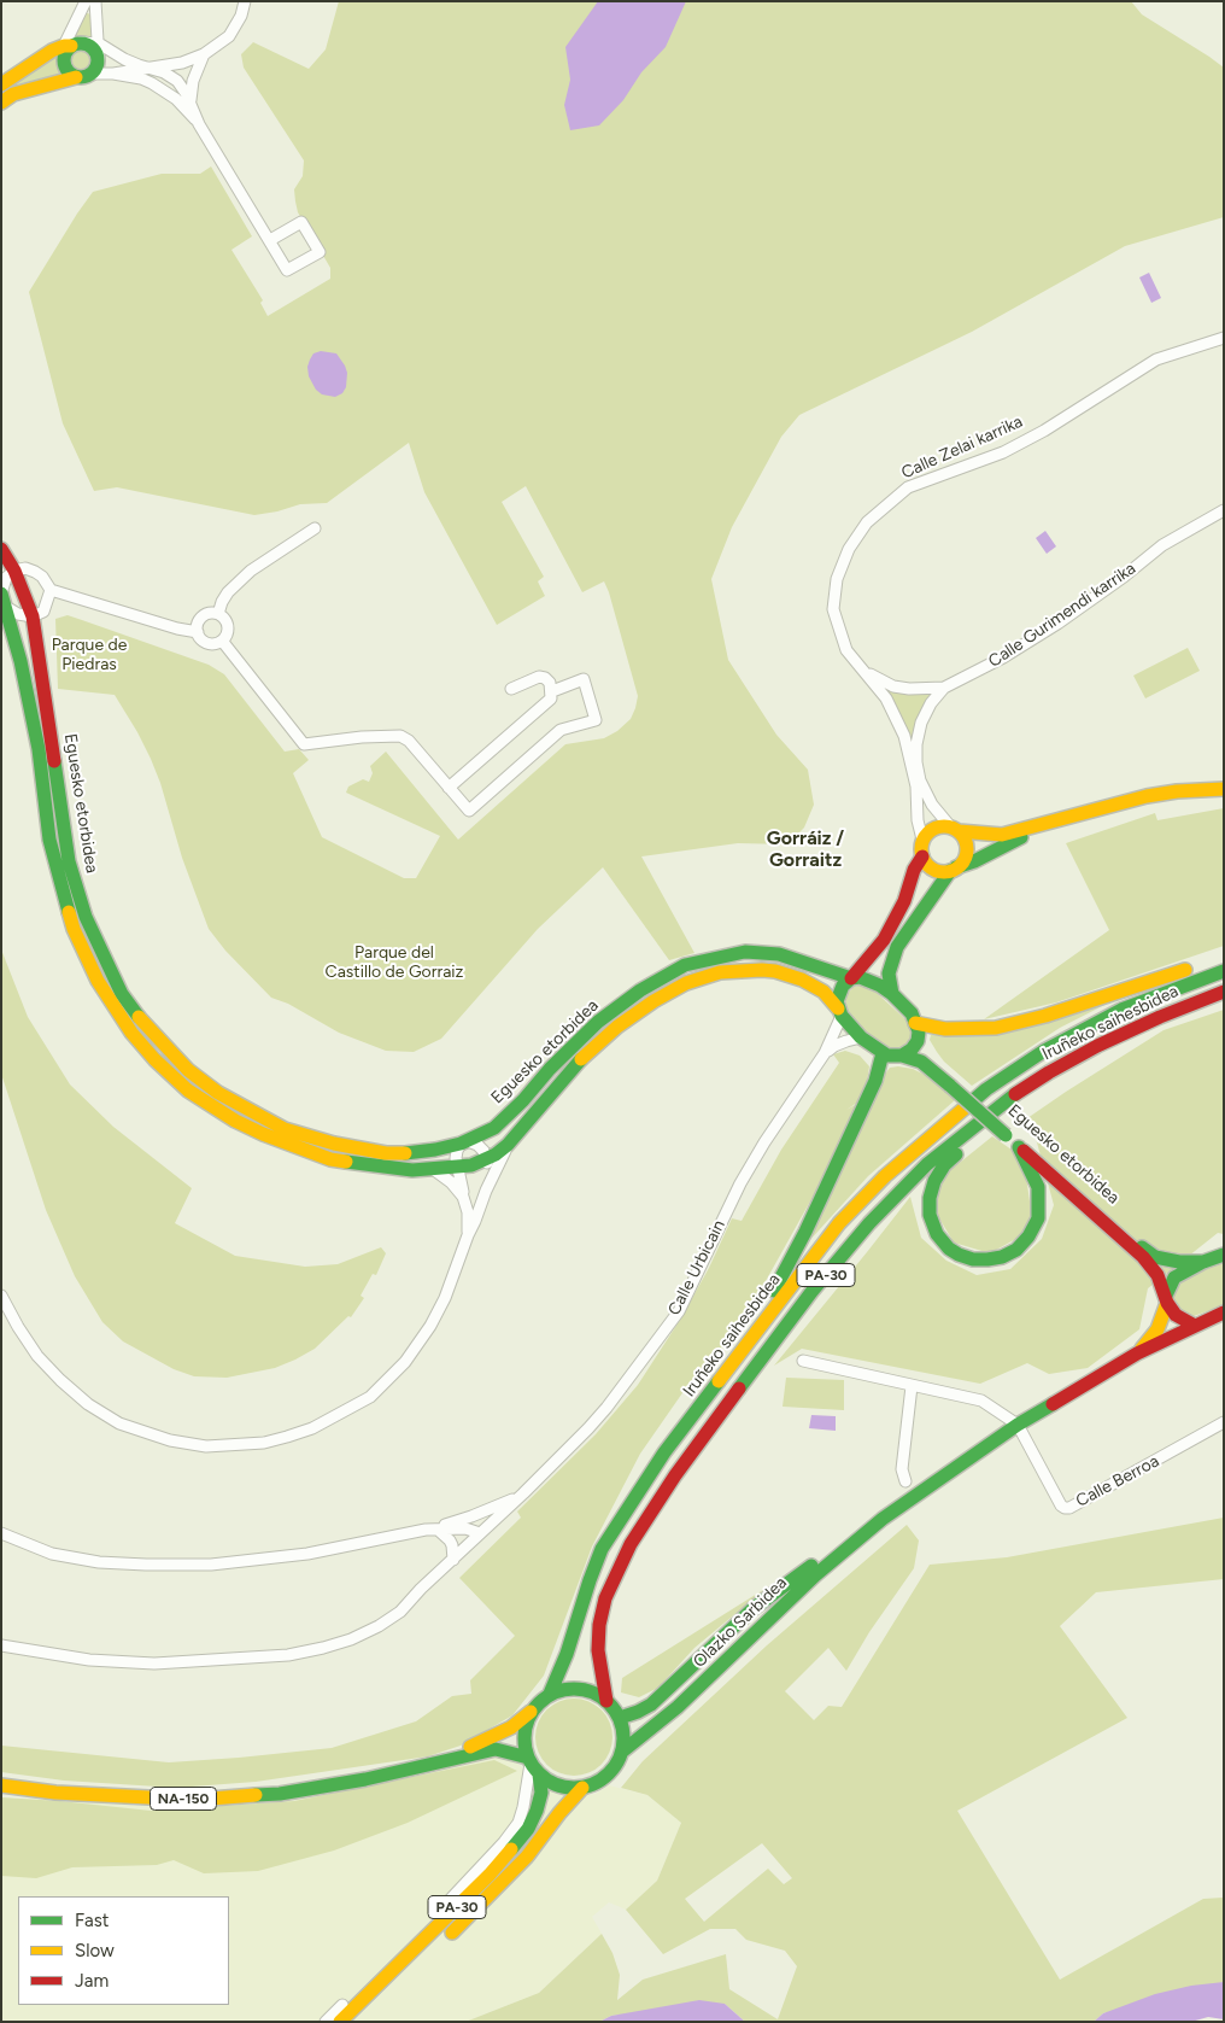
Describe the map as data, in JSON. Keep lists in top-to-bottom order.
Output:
{
  "streets": {
    "main road": [
      "Eguesko etorbidea",
      "Iruñeko saihesbidea",
      "PA-30",
      "Olazko Sarbidea",
      "NA-150"
    ],
    "street": [
      "Calle Zelai karrika",
      "Calle Gurimendi karrika",
      "Calle Urbicain",
      "Calle Berroa"
    ]
  },
  "crossings": [
    ["Calle Zelai karrika", "Calle Gurimendi karrika"],
    ["Eguesko etorbidea", "Calle Urbicain"],
    ["Eguesko etorbidea", "Olazko Sarbidea"],
    ["Iruñeko saihesbidea", "PA-30"],
    ["Iruñeko saihesbidea", "Olazko Sarbidea"],
    ["PA-30", "Olazko Sarbidea"],
    ["Calle Berroa", "Olazko Sarbidea"]
  ],
  "districts": ["Gorráiz / Gorraitz"],
  "parks": ["Parque de Piedras", "Parque del Castillo de Gorraiz"],
  "legend": ["Fast", "Slow", "Jam"]
}
